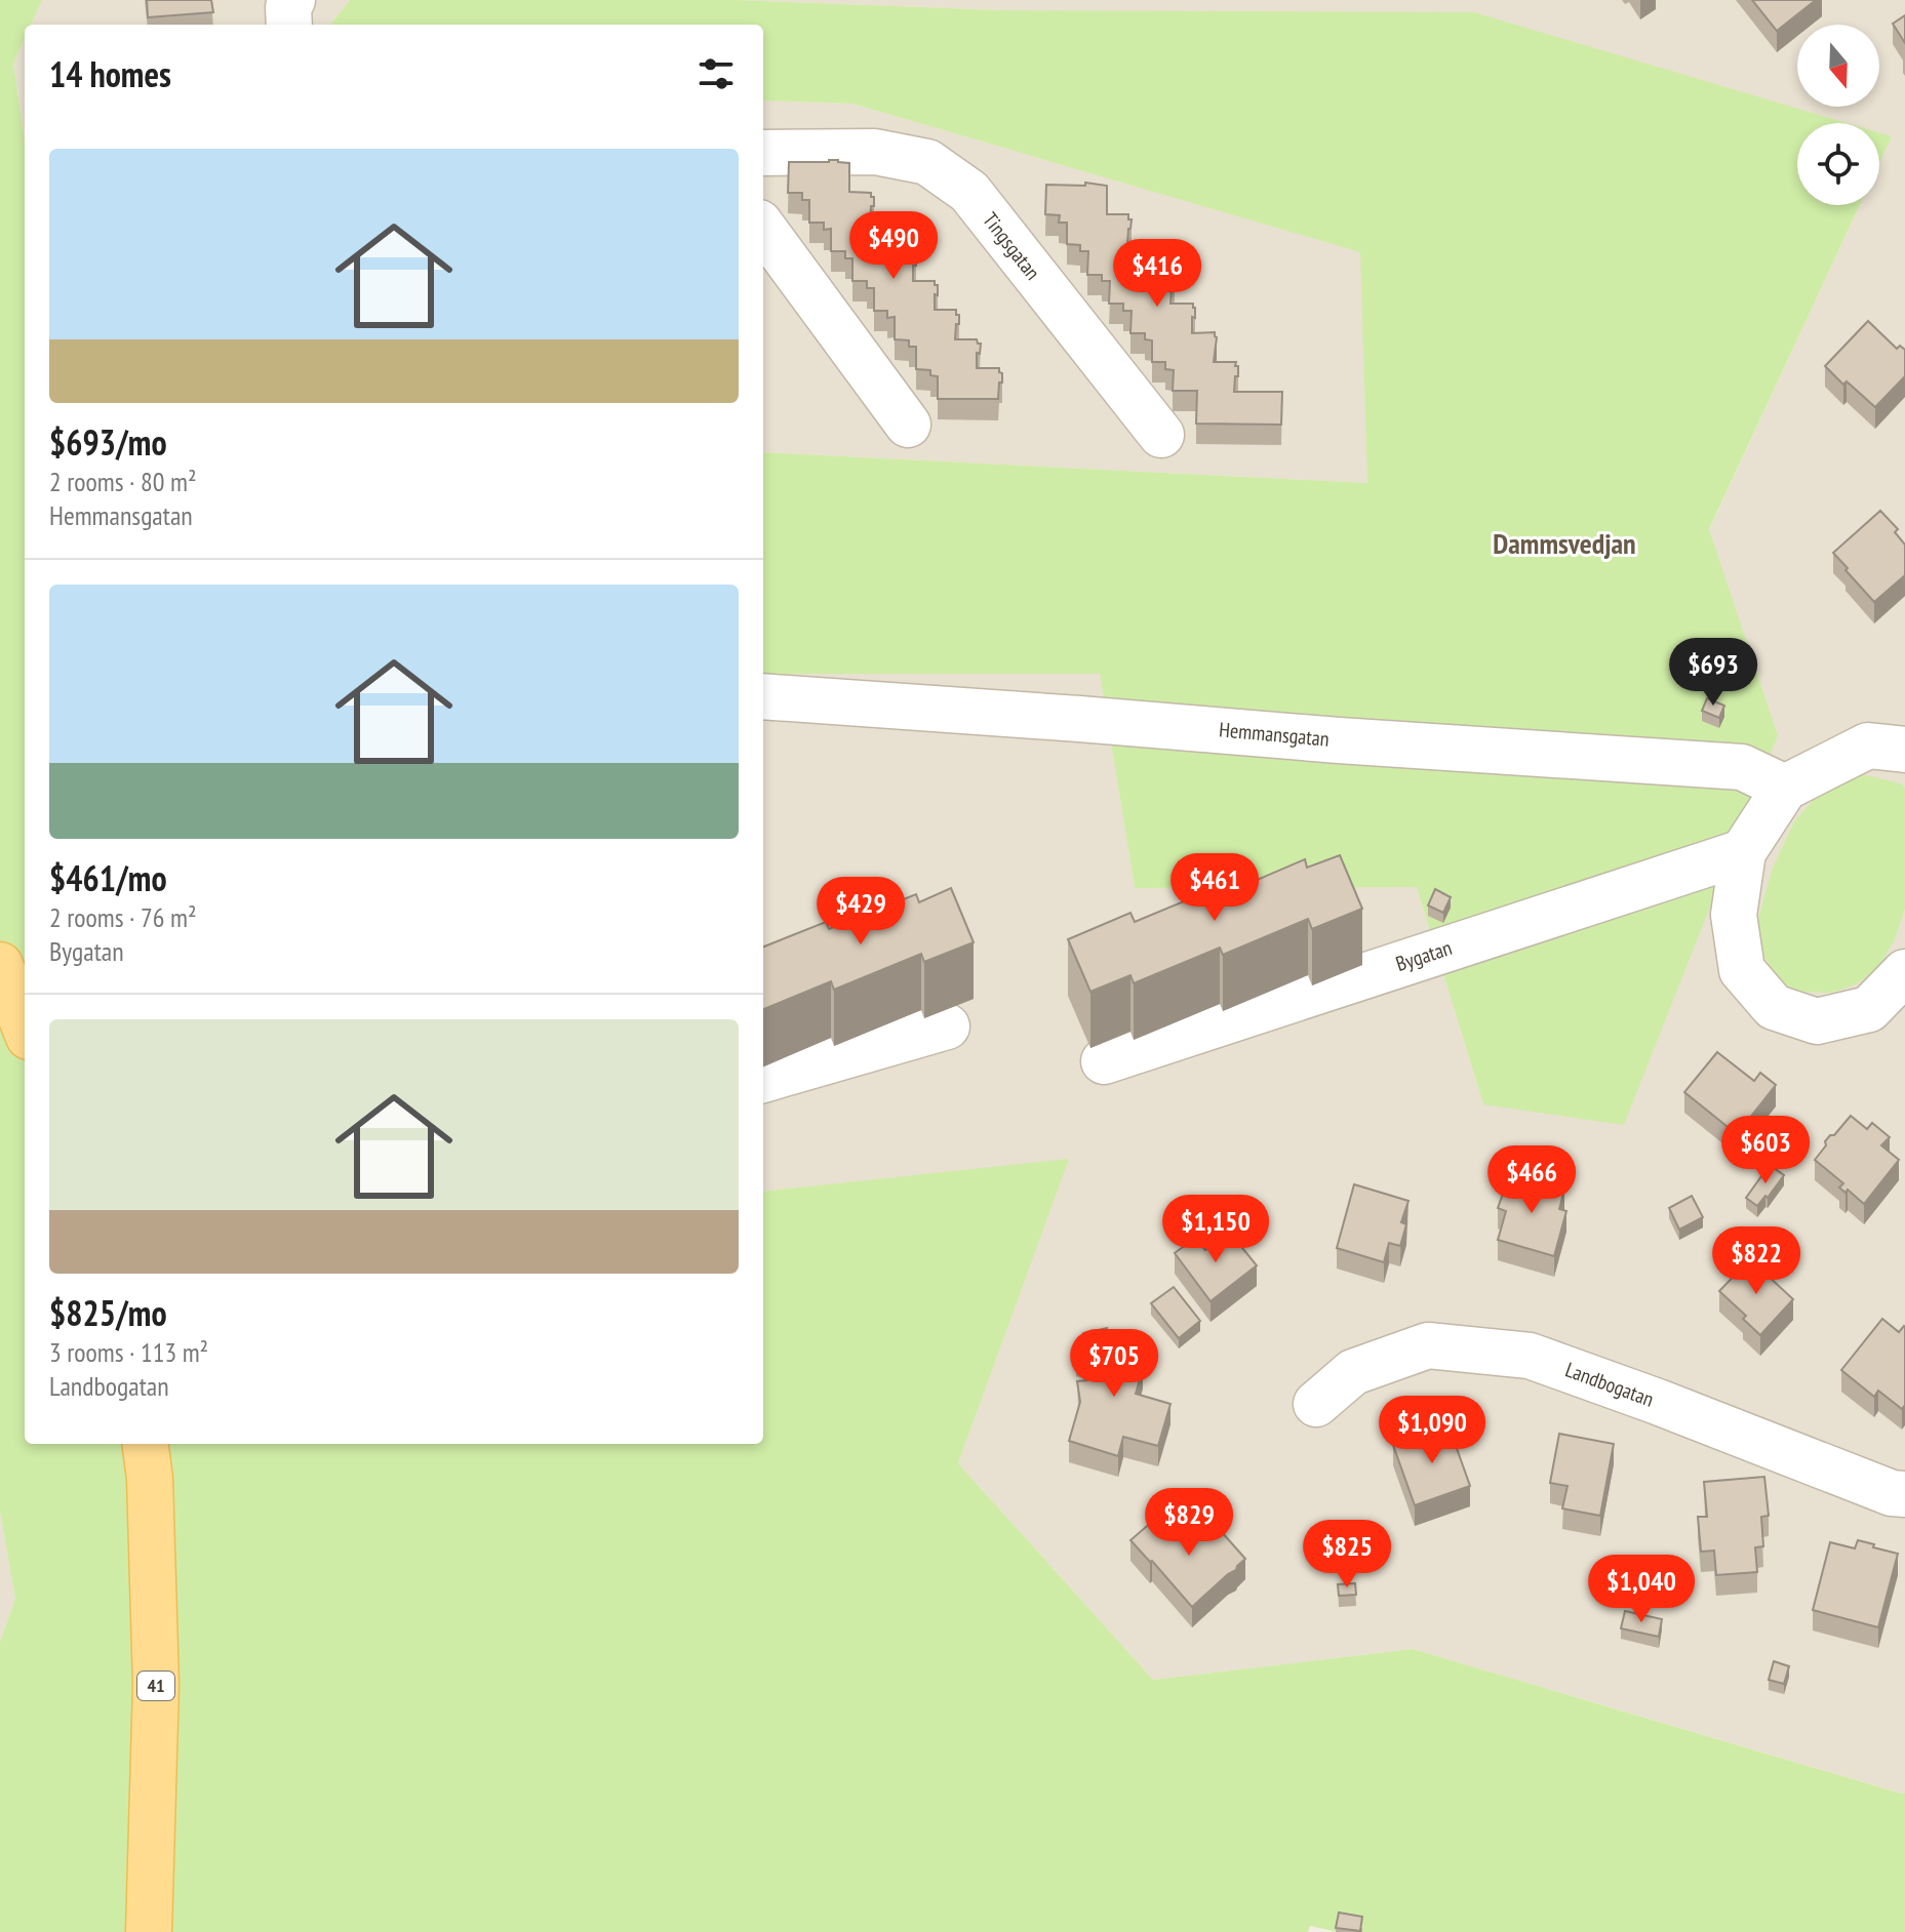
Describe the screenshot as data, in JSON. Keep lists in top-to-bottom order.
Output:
{
  "streets": {
    "main road": ["41"],
    "street": [
      "Tingsgatan",
      "Hemmansgatan",
      "Bygatan",
      "Landbogatan"
    ]
  },
  "districts": ["Dammsvedjan"],
  "north": "bottom",
  "page": {
    "heading": "14 homes",
    "list": [
      {
        "name": "$693/mo",
        "note": "2 rooms · 80 m² · Hemmansgatan"
      },
      {
        "name": "$461/mo",
        "note": "2 rooms · 76 m² · Bygatan"
      },
      {
        "name": "$825/mo",
        "note": "3 rooms · 113 m² · Landbogatan"
      }
    ],
    "price": [
      "$490",
      "$416",
      "$693",
      "$461",
      "$429",
      "$603",
      "$466",
      "$1,150",
      "$822",
      "$705",
      "$1,090",
      "$829",
      "$825",
      "$1,040"
    ]
  }
}
